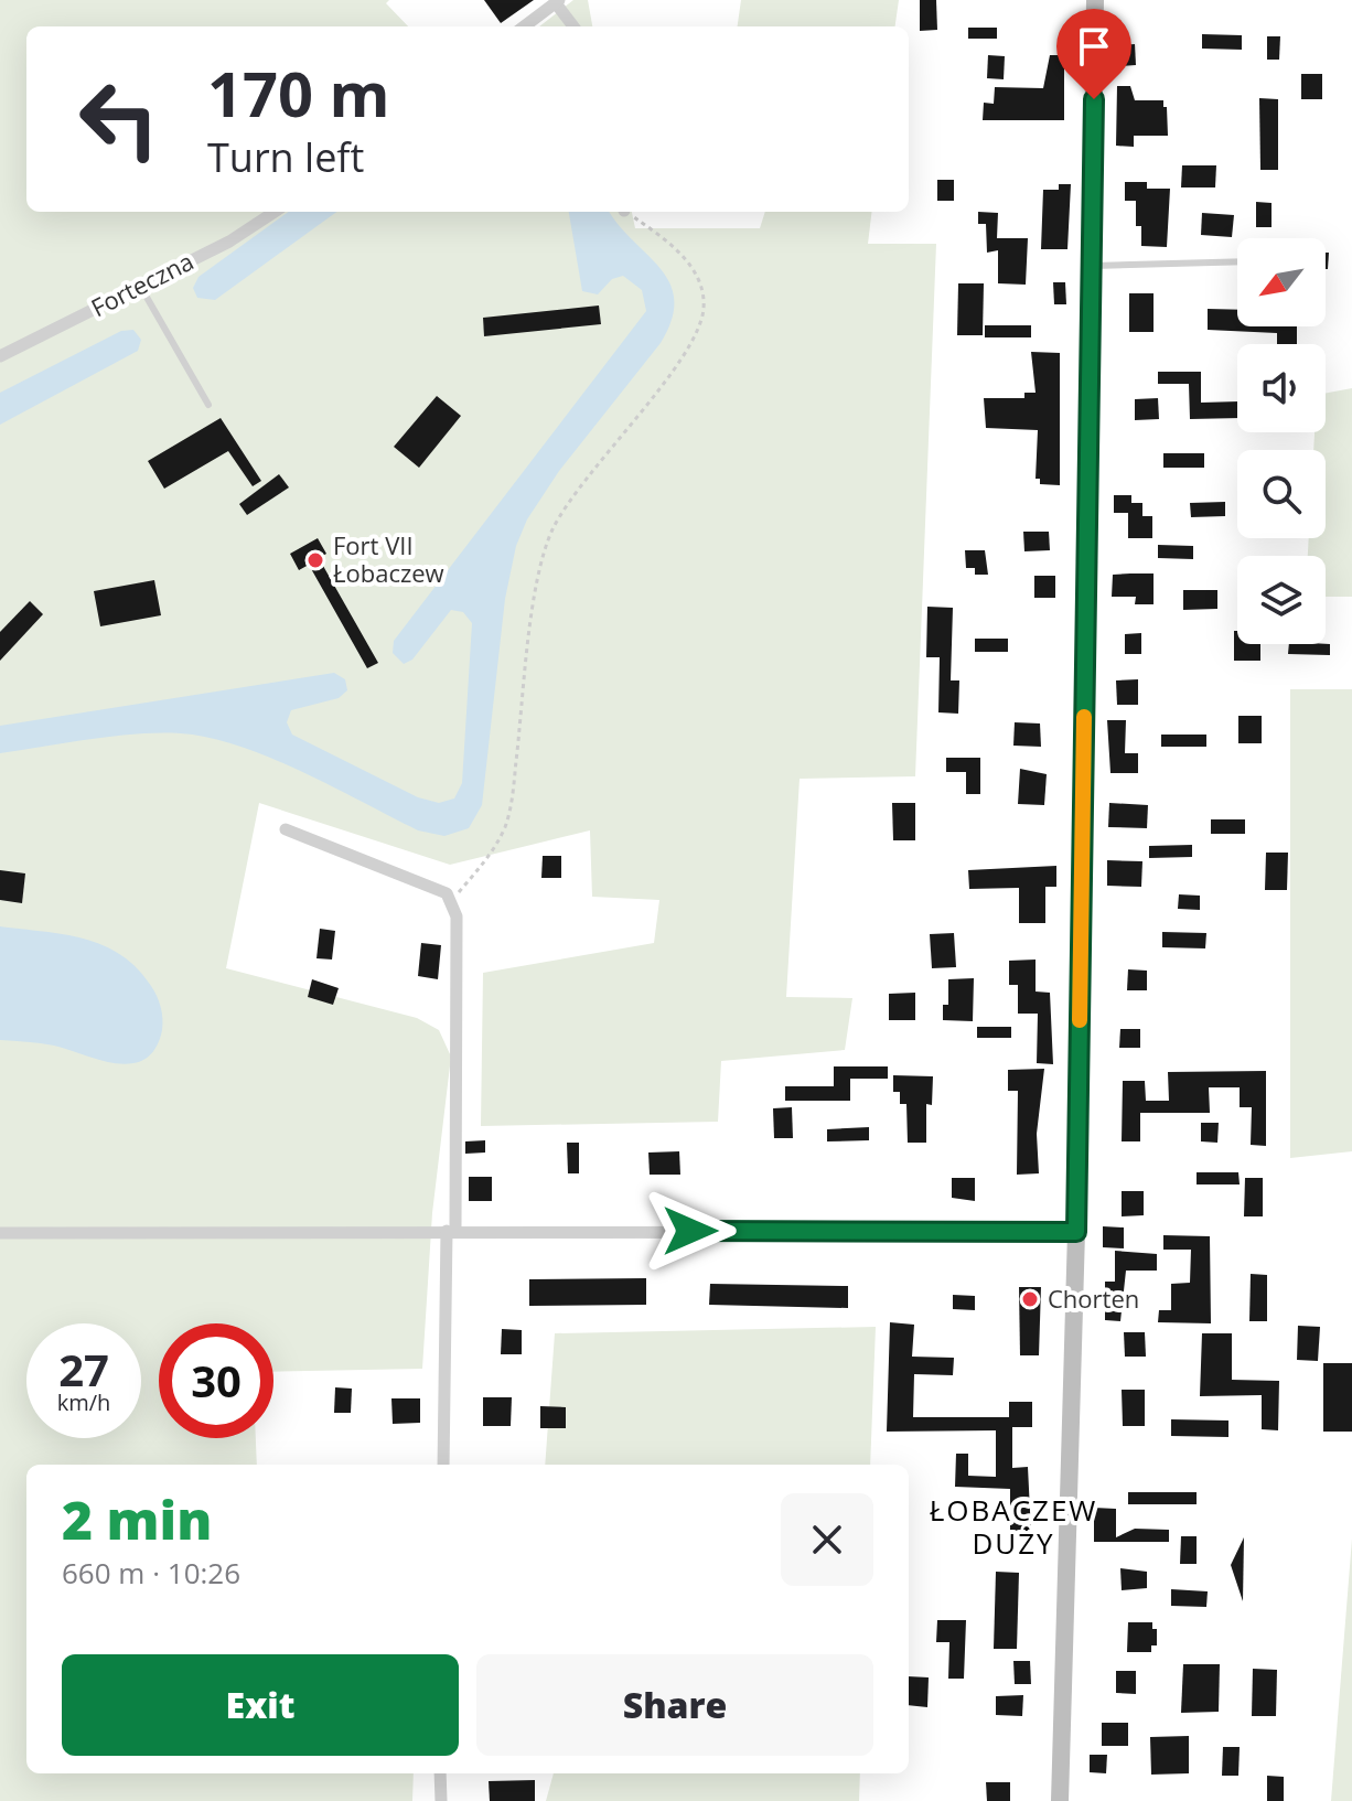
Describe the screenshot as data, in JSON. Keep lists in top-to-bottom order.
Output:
{
  "streets": {
    "street": ["Forteczna"]
  },
  "districts": ["ŁOBACZEW DUŻY"],
  "places": ["Fort VII Łobaczew", "Chorten"],
  "north": "bottom left",
  "page": {
    "turn": ["170 m", "Turn left"],
    "speed": "27 km/h",
    "limit": "30",
    "heading": ["2 min", "660 m · 10:26"],
    "buttons": ["Exit", "Share"]
  }
}
